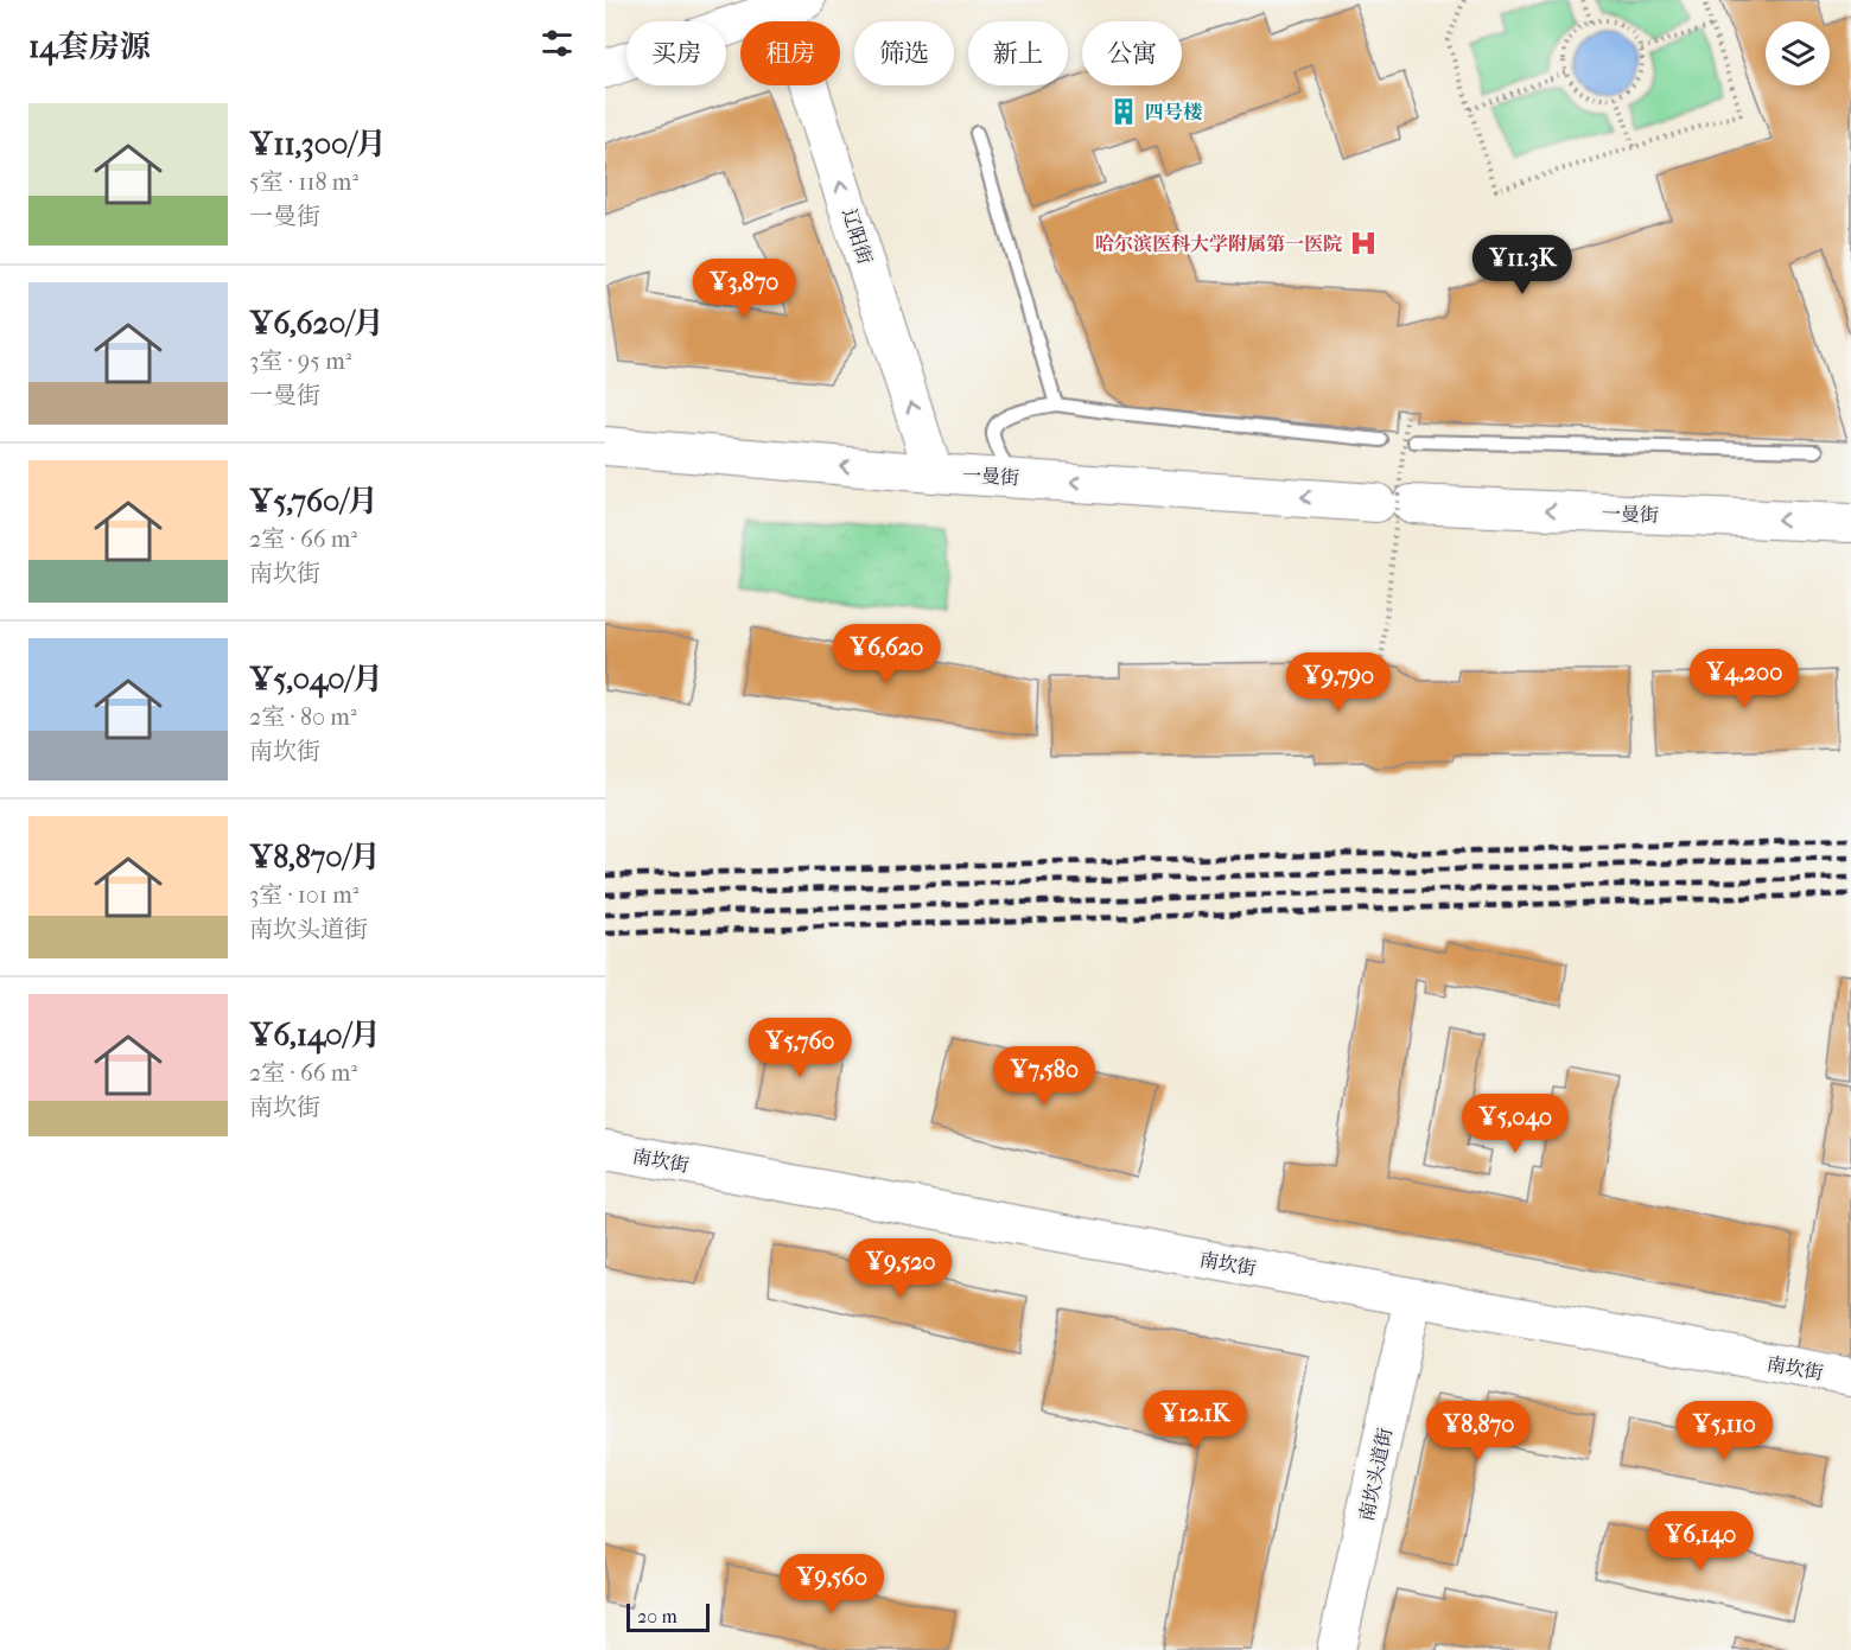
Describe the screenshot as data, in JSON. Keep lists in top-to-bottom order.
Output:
{
  "streets": {
    "street": [
      "辽阳街",
      "一曼街",
      "南坎街",
      "南坎头道街"
    ]
  },
  "crossings": [
    ["辽阳街", "一曼街"],
    ["南坎街", "南坎头道街"]
  ],
  "one_way": ["辽阳街", "一曼街"],
  "places": {
    "building": ["四号楼"],
    "hospital": ["哈尔滨医科大学附属第一医院"]
  },
  "scale_bar": "20 m",
  "page": {
    "heading": "14套房源",
    "chip": [
      "买房",
      "租房",
      "筛选",
      "新上",
      "公寓"
    ],
    "list": [
      {
        "name": "¥11,300/月",
        "note": "5室 · 118 m² · 一曼街"
      },
      {
        "name": "¥6,620/月",
        "note": "3室 · 95 m² · 一曼街"
      },
      {
        "name": "¥5,760/月",
        "note": "2室 · 66 m² · 南坎街"
      },
      {
        "name": "¥5,040/月",
        "note": "2室 · 80 m² · 南坎街"
      },
      {
        "name": "¥8,870/月",
        "note": "3室 · 101 m² · 南坎头道街"
      },
      {
        "name": "¥6,140/月",
        "note": "2室 · 66 m² · 南坎街"
      }
    ],
    "price": [
      "¥11.3K",
      "¥3,870",
      "¥6,620",
      "¥4,200",
      "¥9,790",
      "¥5,760",
      "¥7,580",
      "¥5,040",
      "¥9,520",
      "¥12.1K",
      "¥8,870",
      "¥5,110",
      "¥6,140",
      "¥9,560"
    ],
    "scale": "20 m"
  }
}
